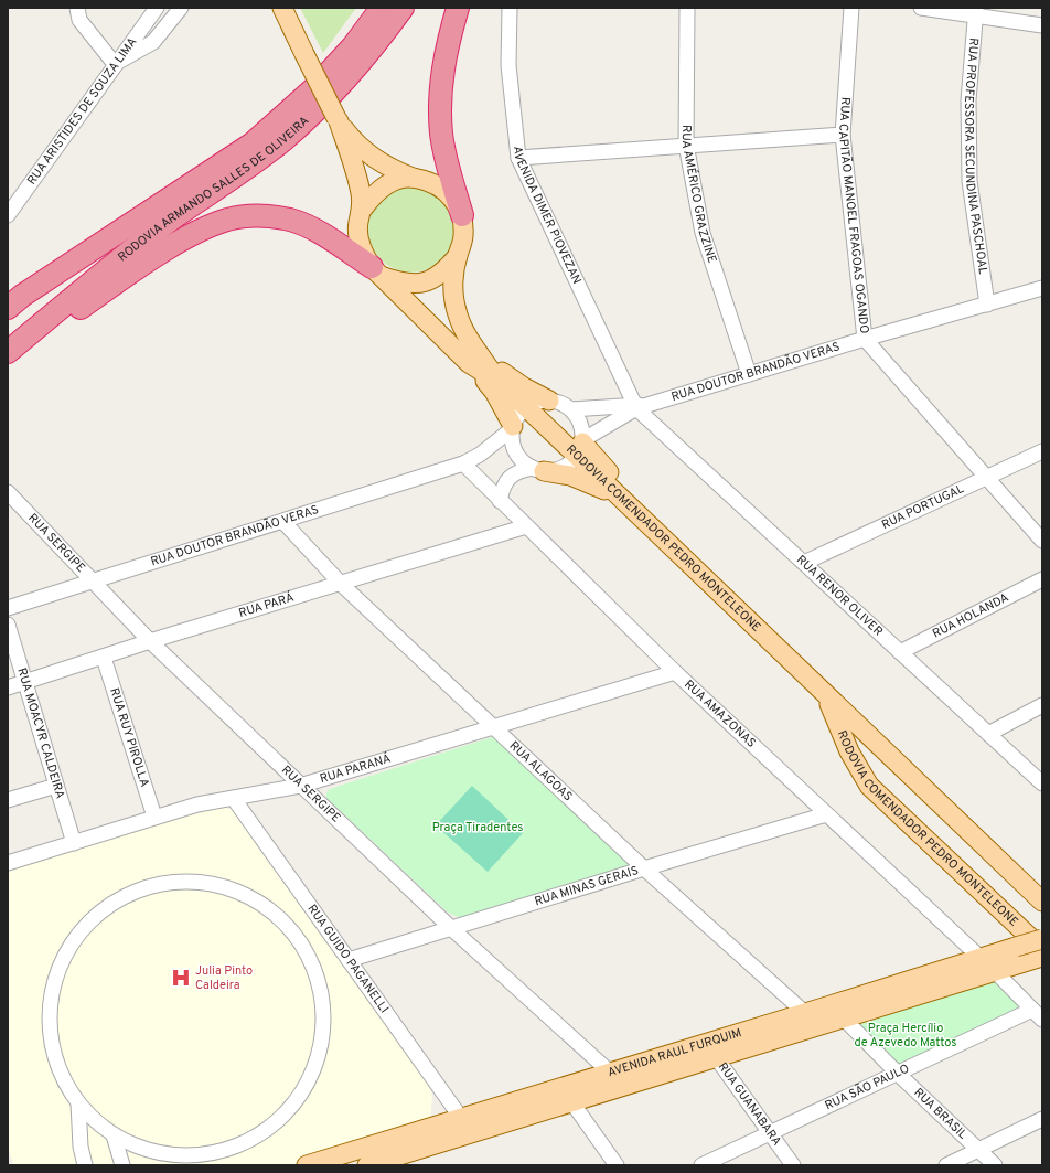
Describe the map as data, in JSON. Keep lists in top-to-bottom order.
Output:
{
  "streets": {
    "highway": ["RODOVIA ARMANDO SALLES DE OLIVEIRA"],
    "main road": ["RODOVIA COMENDADOR PEDRO MONTELEONE", "AVENIDA RAUL FURQUIM"],
    "street": [
      "RUA ARISTIDES DE SOUZA LIMA",
      "RUA PROFESSORA SECUNDINA PASCHOAL",
      "RUA AMÉRICO GRAZZINE",
      "AVENIDA DIMER PIOVEZAN",
      "RUA CAPITÃO MANOEL FRAGOAS OGANDO",
      "RUA DOUTOR BRANDÃO VERAS",
      "RUA PORTUGAL",
      "RUA SERGIPE",
      "RUA RENOR OLIVER",
      "RUA PARÁ",
      "RUA HOLANDA",
      "RUA AMAZONAS",
      "RUA MOACYR CALDEIRA",
      "RUA RUY PIROLLA",
      "RUA PARANÁ",
      "RUA ALAGOAS",
      "RUA MINAS GERAIS",
      "RUA GUIDO PAGANELLI",
      "RUA SÃO PAULO",
      "RUA GUANABARA",
      "RUA BRASIL"
    ]
  },
  "crossings": [
    ["RUA PROFESSORA SECUNDINA PASCHOAL", "RUA DOUTOR BRANDÃO VERAS"],
    ["RUA AMÉRICO GRAZZINE", "RUA DOUTOR BRANDÃO VERAS"],
    ["AVENIDA DIMER PIOVEZAN", "RUA DOUTOR BRANDÃO VERAS"],
    ["AVENIDA DIMER PIOVEZAN", "RUA RENOR OLIVER"],
    ["RUA CAPITÃO MANOEL FRAGOAS OGANDO", "RUA DOUTOR BRANDÃO VERAS"],
    ["RUA CAPITÃO MANOEL FRAGOAS OGANDO", "RUA PORTUGAL"],
    ["RUA DOUTOR BRANDÃO VERAS", "RODOVIA COMENDADOR PEDRO MONTELEONE"],
    ["RUA DOUTOR BRANDÃO VERAS", "RUA SERGIPE"],
    ["RUA DOUTOR BRANDÃO VERAS", "RUA RENOR OLIVER"],
    ["RUA DOUTOR BRANDÃO VERAS", "RUA AMAZONAS"],
    ["RUA DOUTOR BRANDÃO VERAS", "RUA ALAGOAS"],
    ["RUA PORTUGAL", "RUA RENOR OLIVER"],
    ["RODOVIA COMENDADOR PEDRO MONTELEONE", "AVENIDA RAUL FURQUIM"],
    ["RUA SERGIPE", "RUA PARÁ"],
    ["RUA SERGIPE", "RUA PARANÁ"],
    ["RUA SERGIPE", "RUA MINAS GERAIS"],
    ["RUA SERGIPE", "AVENIDA RAUL FURQUIM"],
    ["RUA RENOR OLIVER", "RUA HOLANDA"],
    ["RUA PARÁ", "RUA AMAZONAS"],
    ["RUA PARÁ", "RUA MOACYR CALDEIRA"],
    ["RUA PARÁ", "RUA RUY PIROLLA"],
    ["RUA PARÁ", "RUA ALAGOAS"],
    ["RUA AMAZONAS", "RUA PARANÁ"],
    ["RUA AMAZONAS", "RUA MINAS GERAIS"],
    ["RUA AMAZONAS", "AVENIDA RAUL FURQUIM"],
    ["RUA AMAZONAS", "RUA SÃO PAULO"],
    ["RUA MOACYR CALDEIRA", "RUA PARANÁ"],
    ["RUA RUY PIROLLA", "RUA PARANÁ"],
    ["RUA PARANÁ", "RUA ALAGOAS"],
    ["RUA PARANÁ", "RUA GUIDO PAGANELLI"],
    ["RUA ALAGOAS", "RUA MINAS GERAIS"],
    ["RUA ALAGOAS", "AVENIDA RAUL FURQUIM"],
    ["RUA MINAS GERAIS", "RUA GUIDO PAGANELLI"],
    ["RUA GUIDO PAGANELLI", "AVENIDA RAUL FURQUIM"],
    ["AVENIDA RAUL FURQUIM", "RUA GUANABARA"],
    ["AVENIDA RAUL FURQUIM", "RUA BRASIL"],
    ["RUA SÃO PAULO", "RUA GUANABARA"],
    ["RUA SÃO PAULO", "RUA BRASIL"]
  ],
  "parks": ["Praça Tiradentes", "Praça Hercílio de Azevedo Mattos"],
  "places": {
    "hospital": ["Julia Pinto Caldeira"]
  }
}
